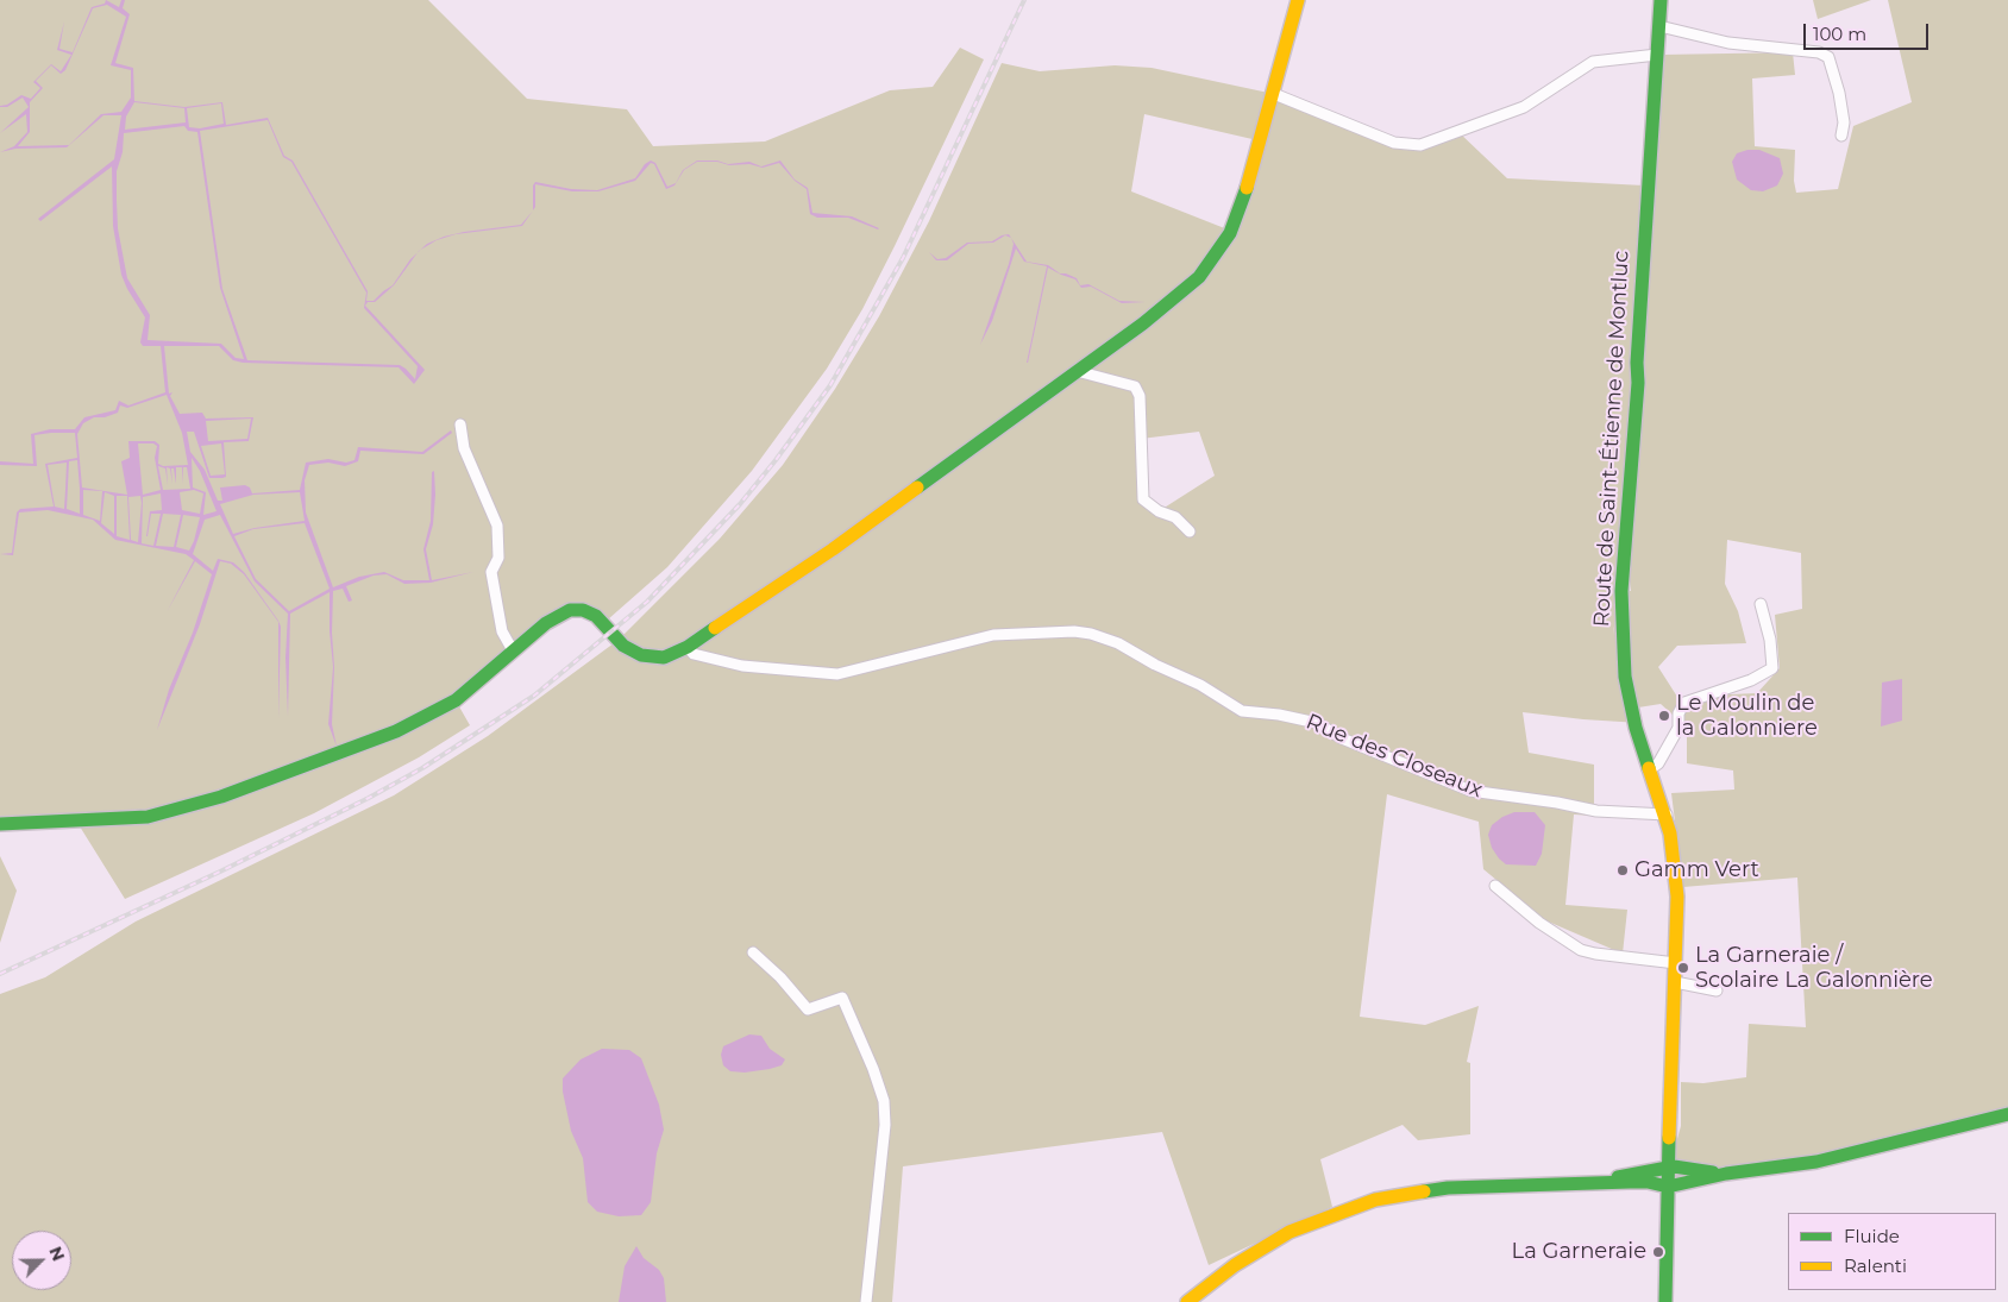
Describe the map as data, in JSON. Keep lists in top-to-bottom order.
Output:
{
  "streets": {
    "main road": ["Route de Saint-Étienne de Montluc"],
    "street": ["Rue des Closeaux"]
  },
  "crossings": [
    ["Route de Saint-Étienne de Montluc", "Rue des Closeaux"]
  ],
  "places": [
    "Le Moulin de la Galonniere",
    "Gamm Vert",
    "La Garneraie / Scolaire La Galonnière",
    "La Garneraie"
  ],
  "legend": ["Fluide", "Ralenti"],
  "scale_bar": "100 m",
  "north": "top right"
}
